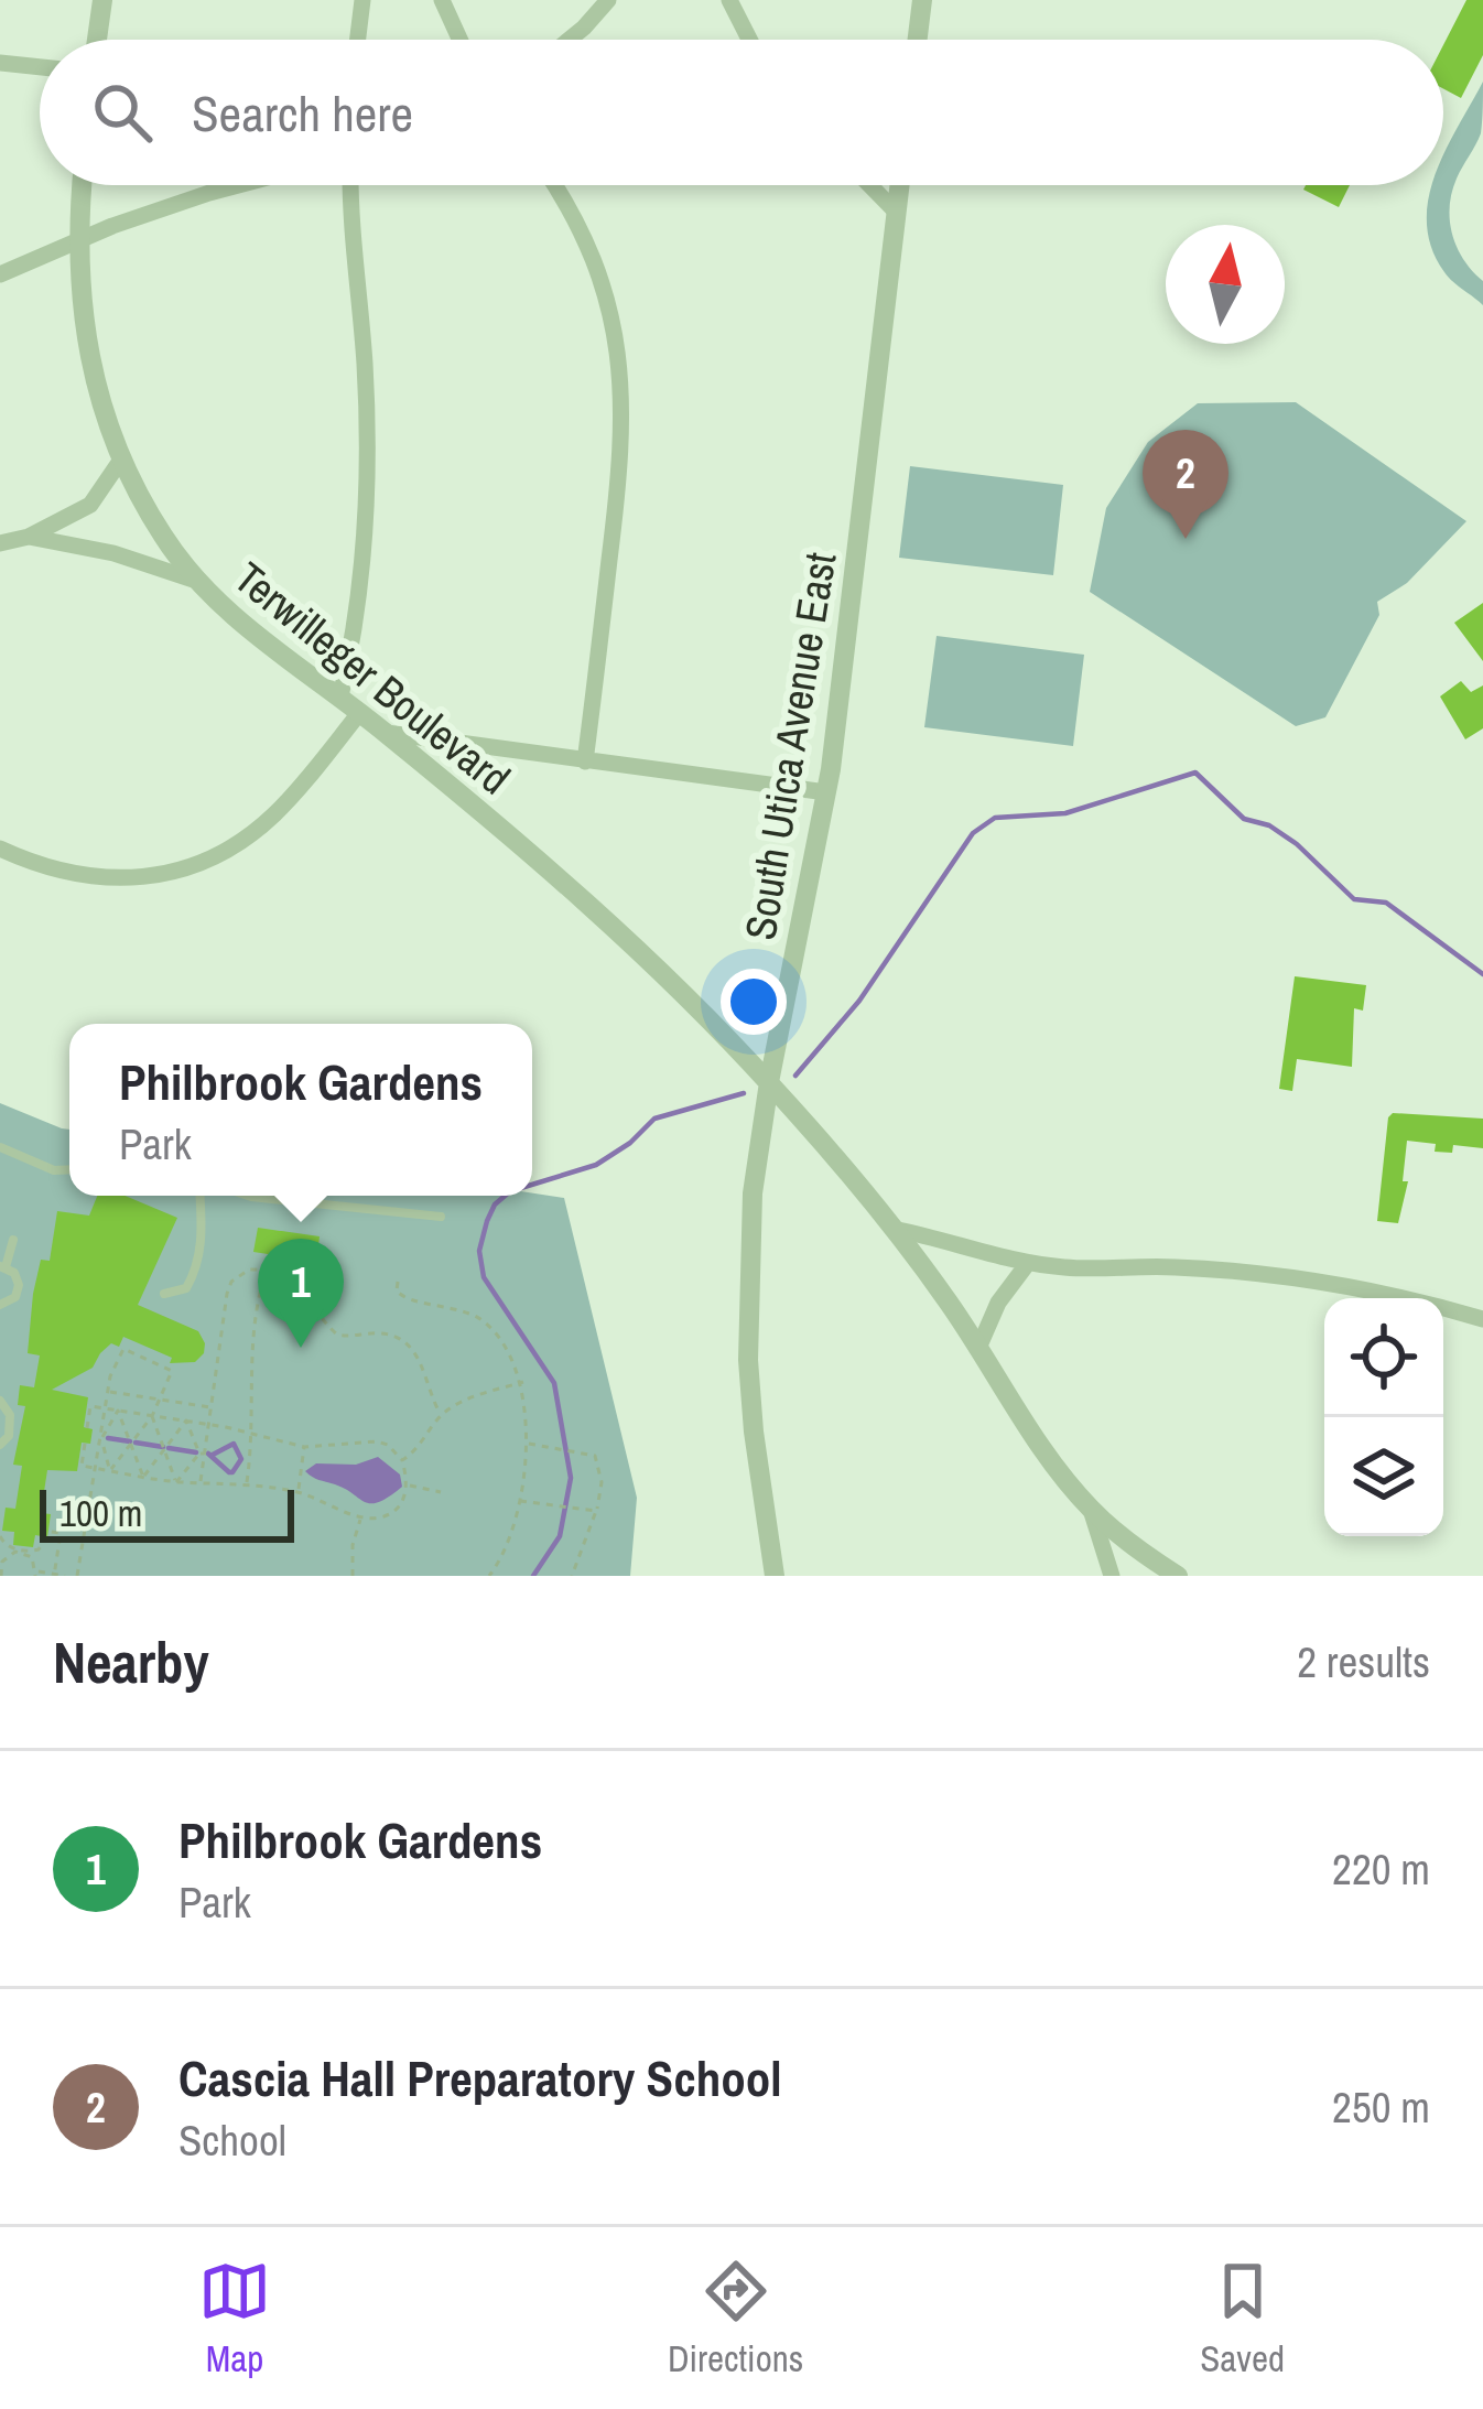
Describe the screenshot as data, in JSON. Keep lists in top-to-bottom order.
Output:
{
  "streets": {
    "street": ["Terwilleger Boulevard", "South Utica Avenue East"]
  },
  "crossings": [
    ["Terwilleger Boulevard", "South Utica Avenue East"]
  ],
  "scale_bar": "100 m",
  "north": "top",
  "page": {
    "search": "Search here",
    "pins": ["2", "1"],
    "popup": ["Philbrook Gardens", "Park"],
    "scale": "100 m",
    "heading": ["Nearby", "2 results"],
    "list": [
      {
        "mark": "1",
        "name": "Philbrook Gardens",
        "note": "Park",
        "value": "220 m"
      },
      {
        "mark": "2",
        "name": "Cascia Hall Preparatory School",
        "note": "School",
        "value": "250 m"
      }
    ],
    "nav": ["Map", "Directions", "Saved"]
  }
}
